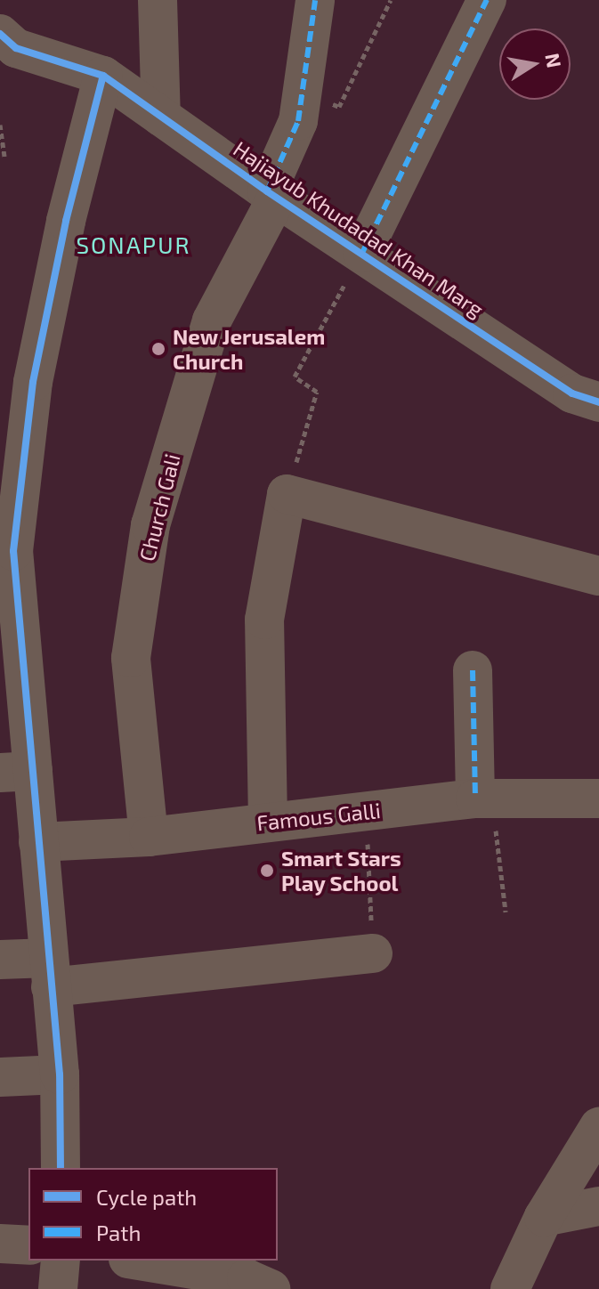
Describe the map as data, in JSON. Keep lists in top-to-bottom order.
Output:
{
  "streets": {
    "street": ["Hajiayub Khudadad Khan Marg", "Church Gali", "Famous Galli"]
  },
  "crossings": [
    ["Hajiayub Khudadad Khan Marg", "Church Gali"],
    ["Church Gali", "Famous Galli"]
  ],
  "districts": ["SONAPUR"],
  "places": ["New Jerusalem Church", "Smart Stars Play School"],
  "legend": ["Cycle path", "Path"],
  "north": "right"
}
